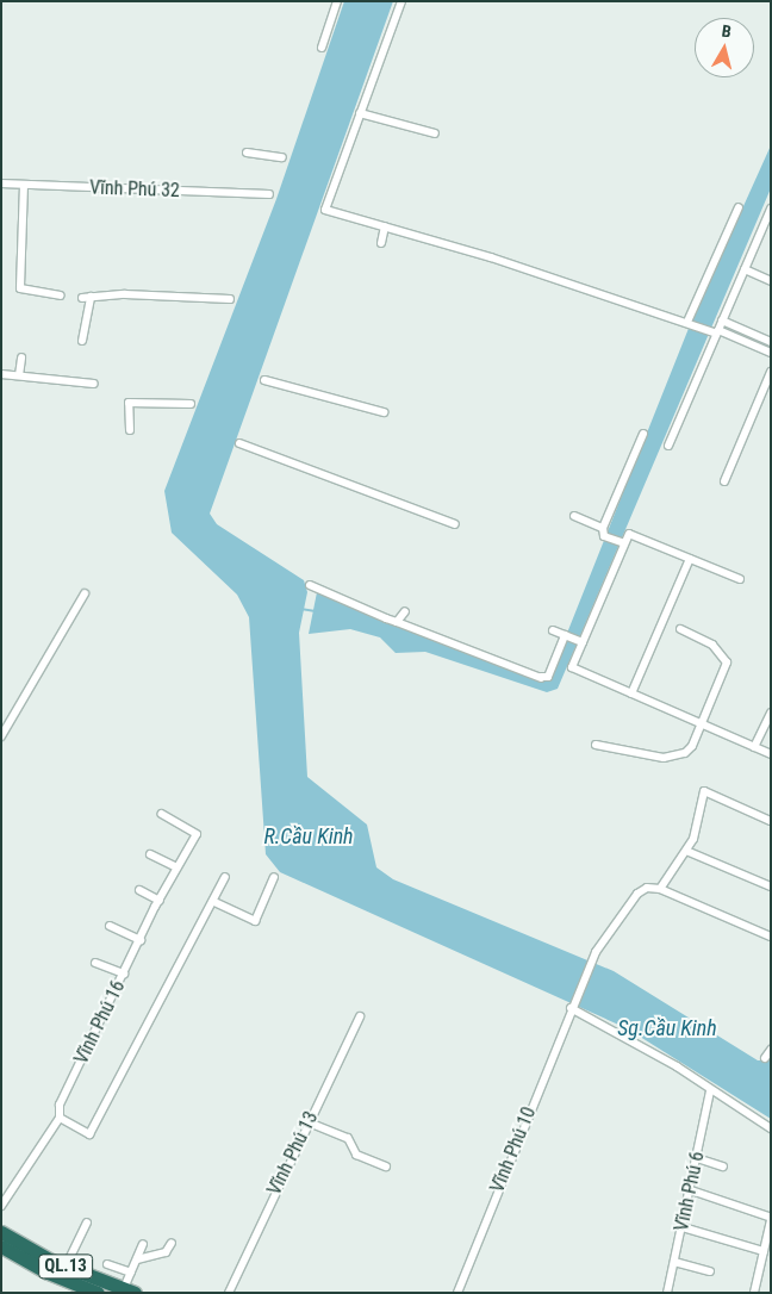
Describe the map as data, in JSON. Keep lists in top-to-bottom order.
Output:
{
  "streets": {
    "highway": ["QL.13"],
    "street": [
      "Vĩnh Phú 32",
      "Vĩnh Phú 16",
      "Vĩnh Phú 10",
      "Vĩnh Phú 13",
      "Vĩnh Phú 6"
    ]
  },
  "water": ["R.Cầu Kinh", "Sg.Cầu Kinh"],
  "north": "top"
}
